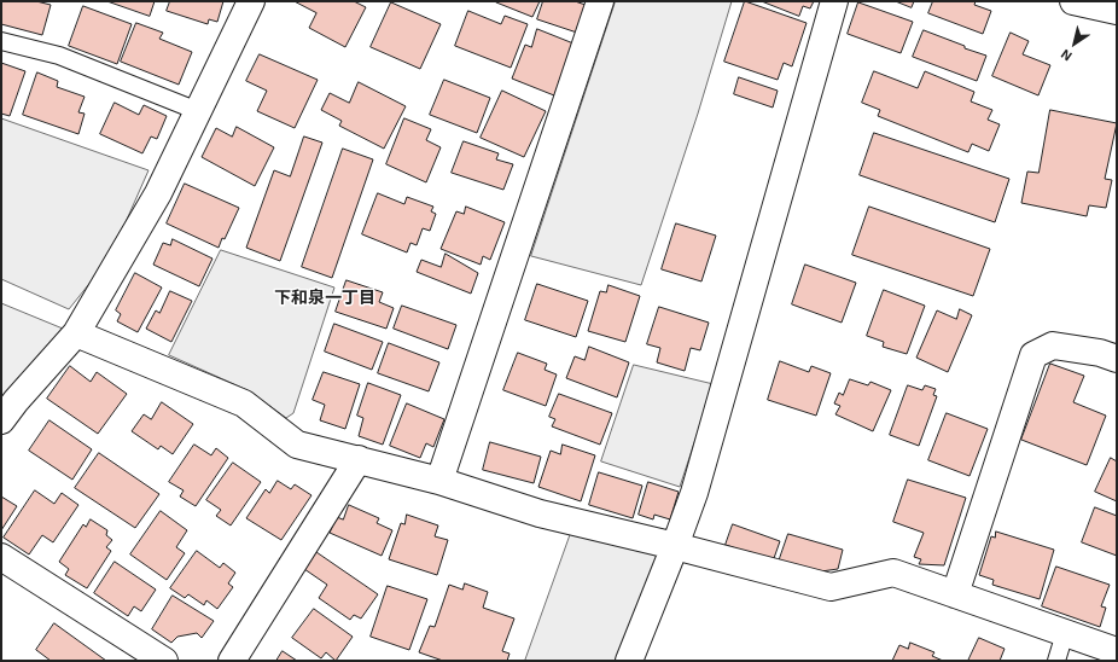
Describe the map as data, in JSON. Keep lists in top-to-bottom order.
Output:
{
  "districts": ["下和泉一丁目"],
  "north": "bottom left"
}
